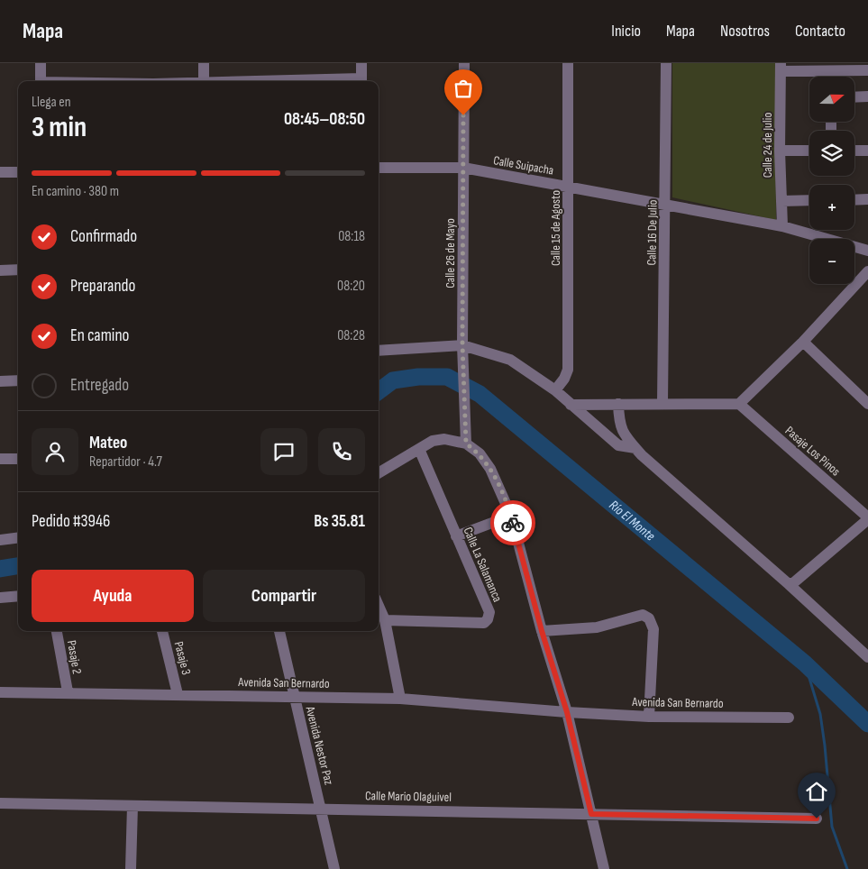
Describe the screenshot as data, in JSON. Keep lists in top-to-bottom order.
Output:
{
  "streets": {
    "street": [
      "Calle 24 de Julio",
      "Calle Suipacha",
      "Calle 15 de Agosto",
      "Calle 16 De Julio",
      "Calle 26 de Mayo",
      "Pasaje Los Pinos",
      "Calle La Salamanca",
      "Pasaje 2",
      "Pasaje 3",
      "Avenida San Bernardo",
      "Avenida Nestor Paz",
      "Calle Mario Olaguivel"
    ]
  },
  "crossings": [
    ["Calle 24 de Julio", "Calle Suipacha"],
    ["Calle Suipacha", "Calle 15 de Agosto"],
    ["Calle Suipacha", "Calle 16 De Julio"],
    ["Calle Suipacha", "Calle 26 de Mayo"],
    ["Pasaje 2", "Avenida San Bernardo"],
    ["Pasaje 3", "Avenida San Bernardo"],
    ["Avenida San Bernardo", "Avenida Nestor Paz"],
    ["Avenida Nestor Paz", "Calle Mario Olaguivel"]
  ],
  "water": ["Río El Monte"],
  "north": "right",
  "page": {
    "header": "Mapa",
    "nav": [
      "Inicio",
      "Mapa",
      "Nosotros",
      "Contacto"
    ],
    "map_buttons": ["+", "−"],
    "heading": ["3 min", "Llega en", "08:45–08:50"],
    "panel": [
      "Mateo",
      "Repartidor · 4.7",
      "Pedido #3946",
      "Bs 35.81"
    ],
    "bar": "En camino · 380 m",
    "list": [
      ["Confirmado", "08:18"],
      ["Preparando", "08:20"],
      ["En camino", "08:28"],
      "Entregado"
    ],
    "buttons": ["Ayuda", "Compartir"]
  }
}
